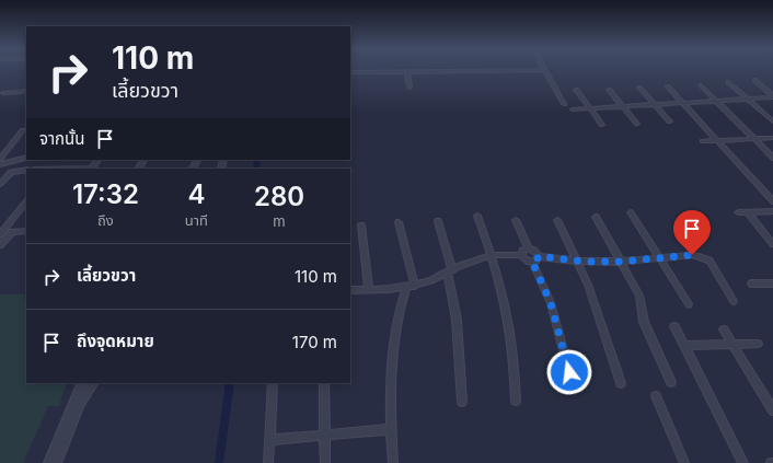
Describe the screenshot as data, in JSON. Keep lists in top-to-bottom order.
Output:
{
  "page": {
    "turn": ["110 m", "เลี้ยวขวา"],
    "then": "จากนั้น",
    "eta": [
      "17:32",
      "ถึง",
      "4",
      "นาที",
      "280",
      "m"
    ],
    "list": [
      {
        "name": "เลี้ยวขวา",
        "value": "110 m"
      },
      {
        "name": "ถึงจุดหมาย",
        "value": "170 m"
      }
    ]
  }
}
